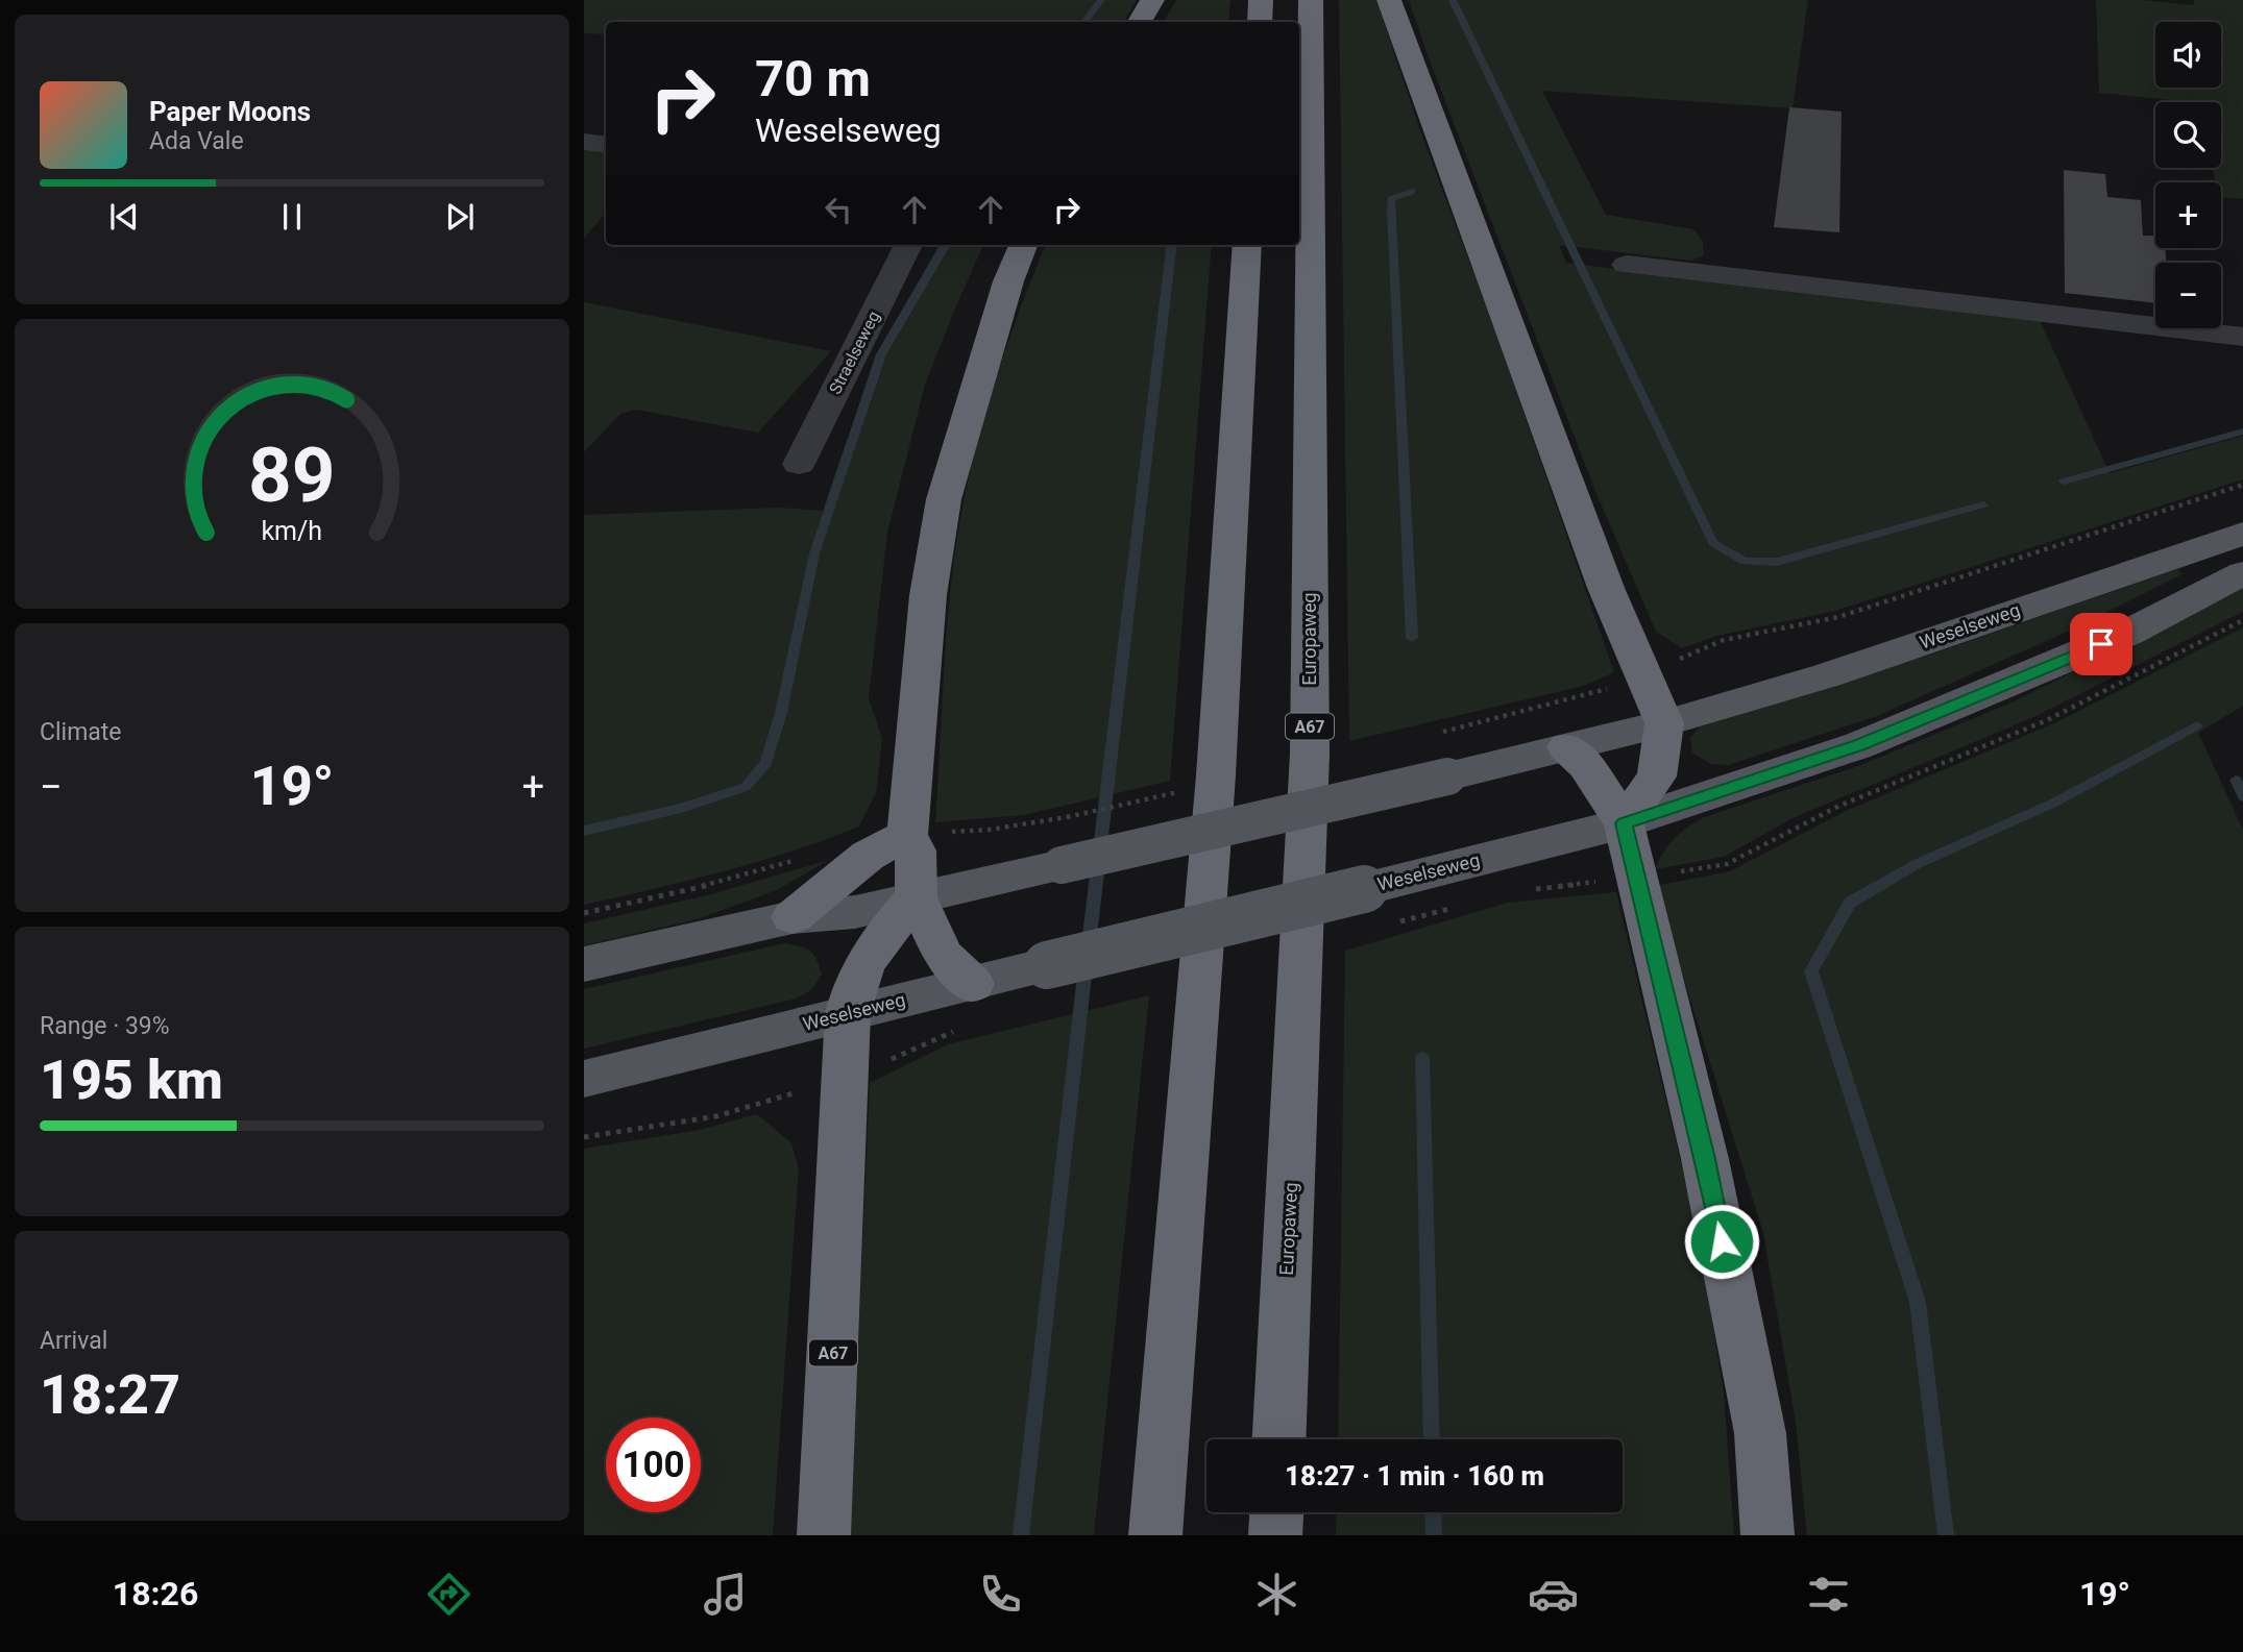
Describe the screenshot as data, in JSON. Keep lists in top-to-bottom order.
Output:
{
  "streets": {
    "highway": ["Europaweg", "A67"],
    "main road": ["Weselseweg"],
    "street": ["Straelseweg"]
  },
  "crossings": [
    ["Weselseweg", "A67"]
  ],
  "page": {
    "map_buttons": ["+", "−"],
    "turn": ["70 m", "Weselseweg"],
    "song": ["Paper Moons", "Ada Vale"],
    "tile": [
      "Climate",
      ["Range · 39%", "195 km"],
      ["Arrival", "18:27"]
    ],
    "heat": ["−", "19°", "+"],
    "limit": "100",
    "trip": "18:27 · 1 min · 160 m",
    "tabs": ["18:26", "19°"],
    "gauge": ["89", "km/h"]
  }
}
